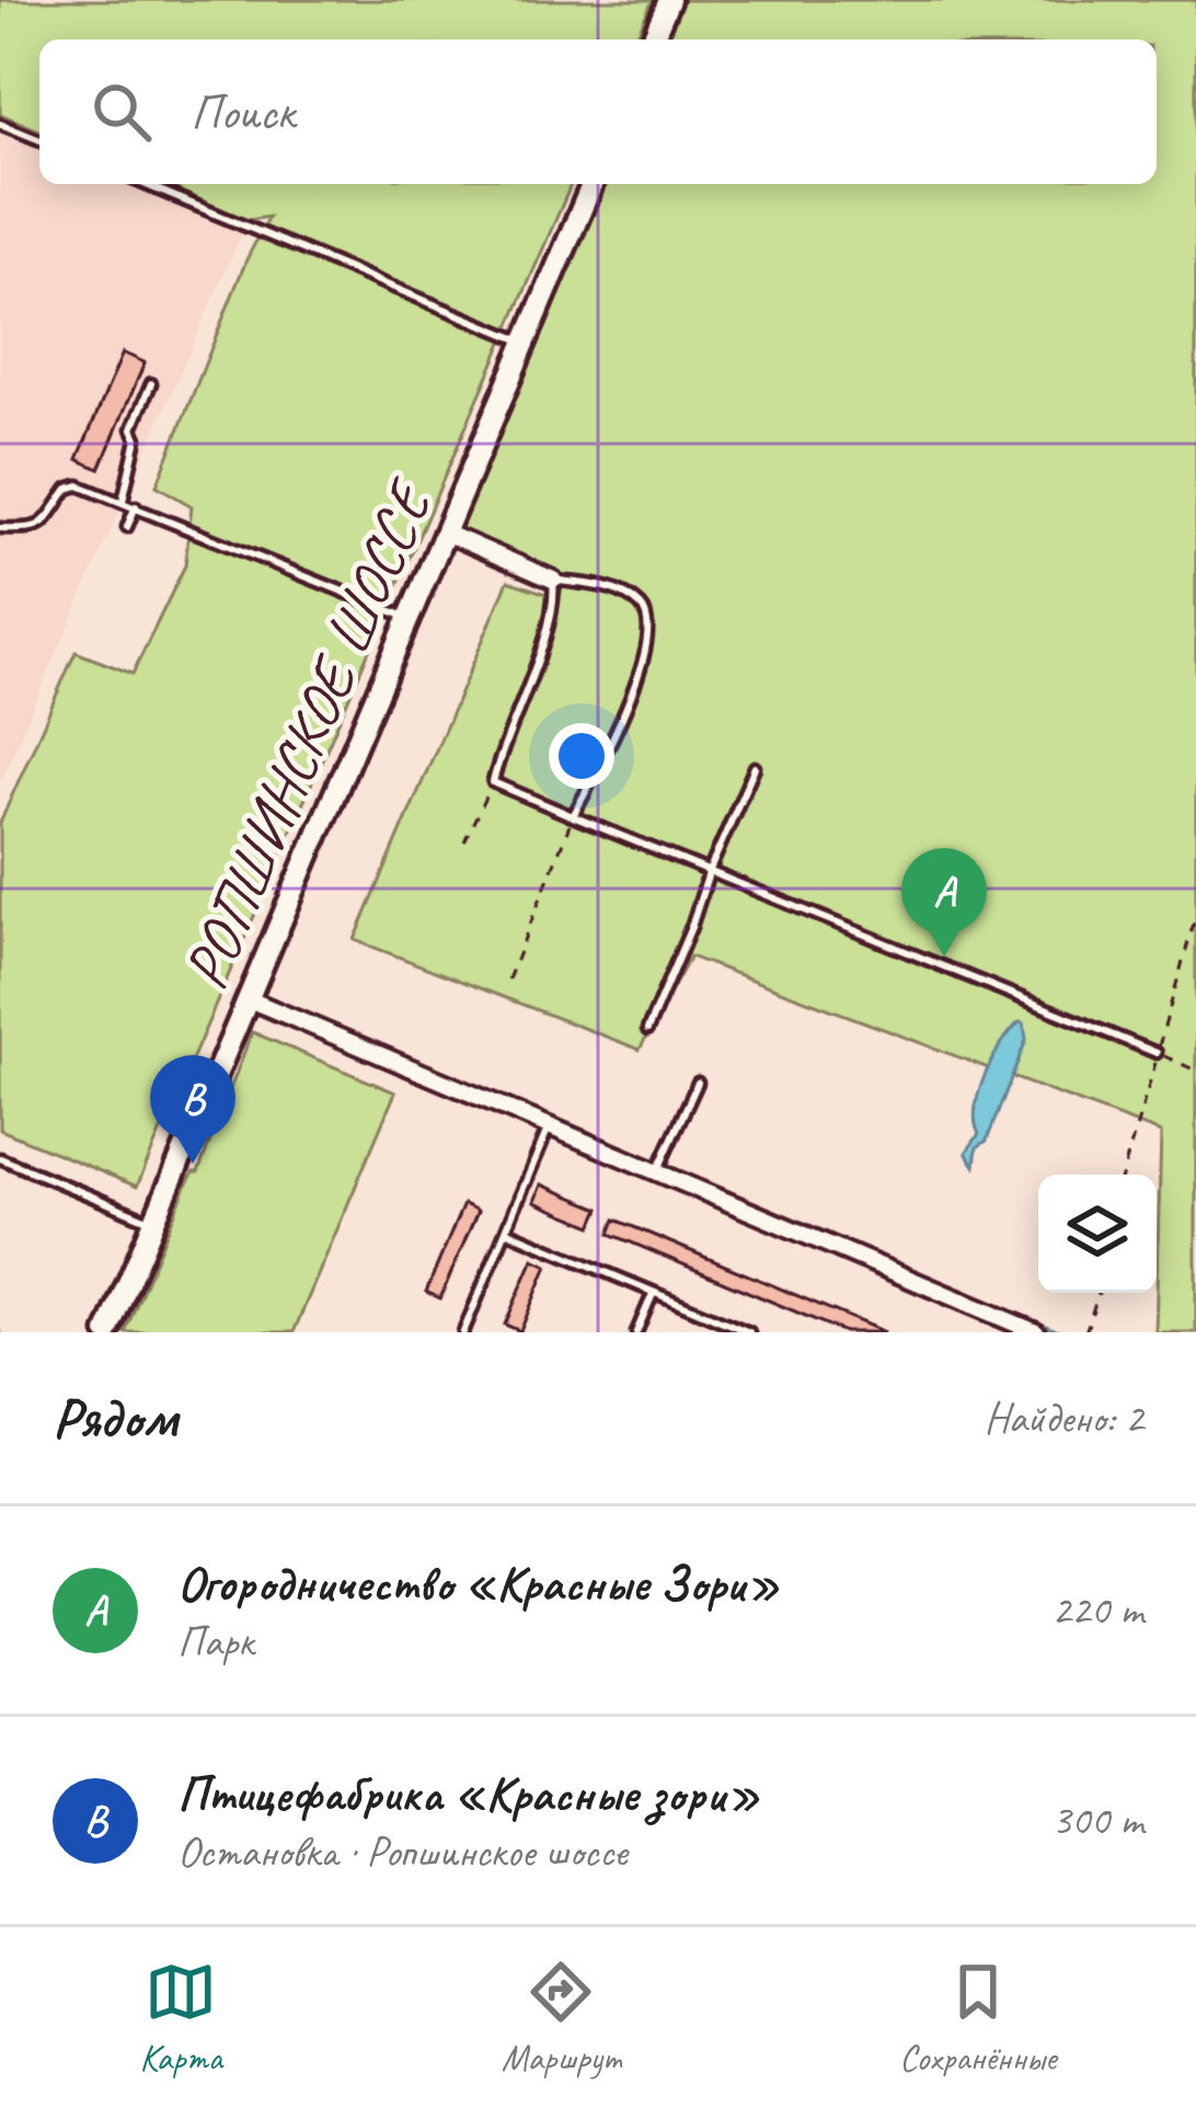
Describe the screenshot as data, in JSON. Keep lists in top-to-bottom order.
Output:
{
  "streets": {
    "main road": ["РОПШИНСКОЕ ШОССЕ"]
  },
  "page": {
    "search": "Поиск",
    "pins": ["A", "B"],
    "heading": ["Рядом", "Найдено: 2"],
    "list": [
      {
        "mark": "A",
        "name": "Огородничество «Красные Зори»",
        "note": "Парк",
        "value": "220 m"
      },
      {
        "mark": "B",
        "name": "Птицефабрика «Красные зори»",
        "note": "Остановка · Ропшинское шоссе",
        "value": "300 m"
      }
    ],
    "nav": ["Карта", "Маршрут", "Сохранённые"]
  }
}
